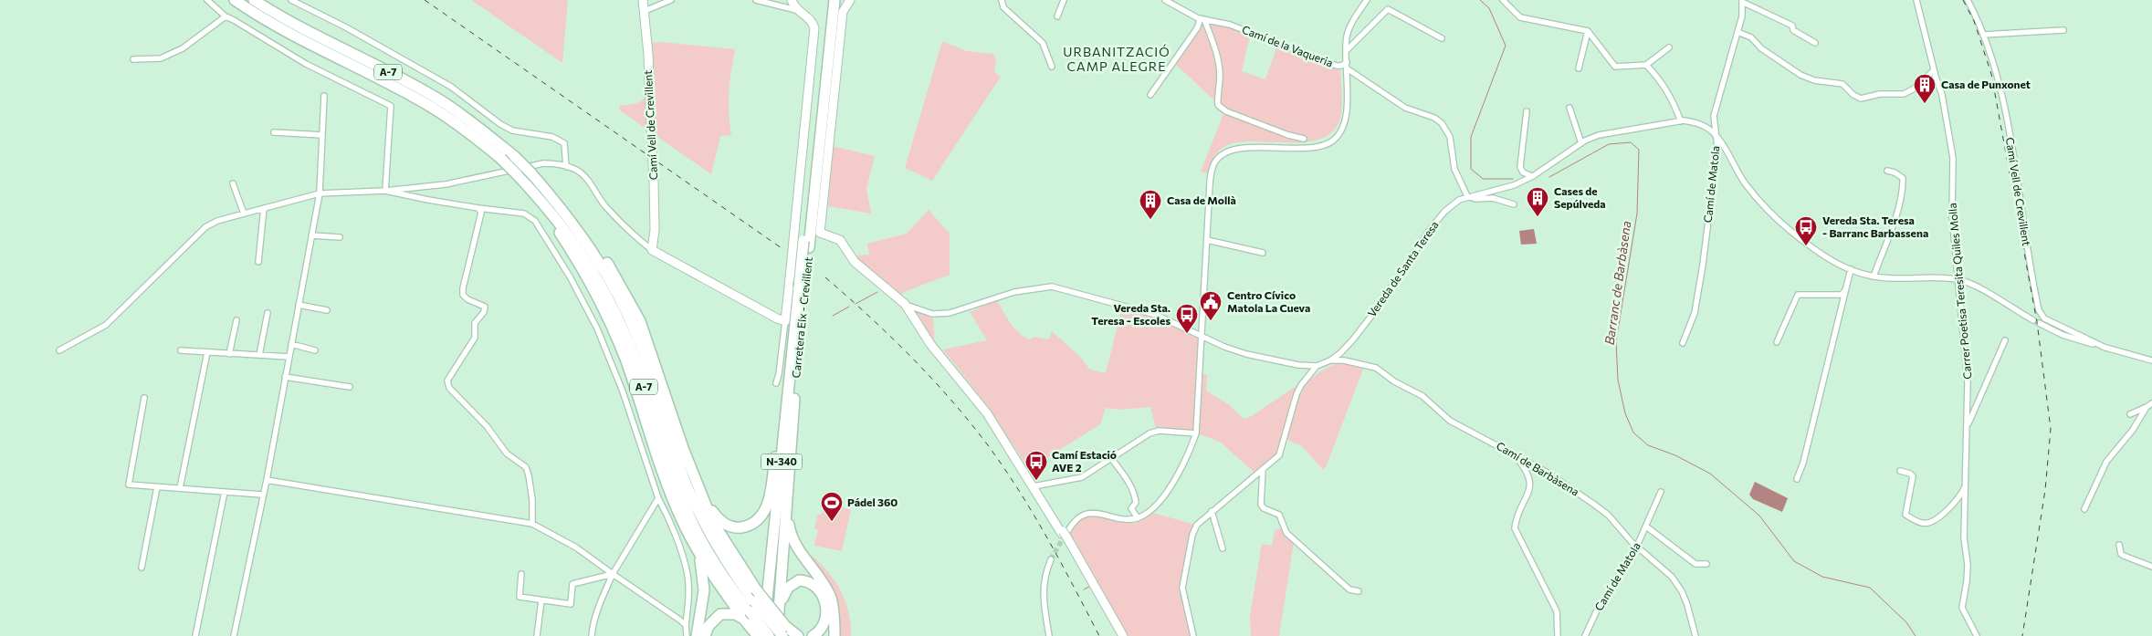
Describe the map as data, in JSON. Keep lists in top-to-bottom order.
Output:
{
  "streets": {
    "highway": ["A-7", "Carretera Elx - Crevillent", "N-340"],
    "street": [
      "Camí de la Vaqueria",
      "Camí Vell de Crevillent",
      "Camí de Matola",
      "Vereda de Santa Teresa",
      "Carrer Poetisa Teresita Quiles Molla",
      "Camí de Barbàsena"
    ]
  },
  "crossings": [
    ["A-7", "Carretera Elx - Crevillent"],
    ["Camí de Matola", "Vereda de Santa Teresa"],
    ["Camí de Matola", "Camí de Barbàsena"],
    ["Vereda de Santa Teresa", "Carrer Poetisa Teresita Quiles Molla"],
    ["Vereda de Santa Teresa", "Camí de Barbàsena"]
  ],
  "districts": ["URBANITZACIÓ CAMP ALEGRE"],
  "water": ["Barranc de Barbàsena"],
  "places": {
    "building": ["Casa de Punxonet", "Cases de Sepúlveda", "Casa de Mollà"],
    "bus stop": ["Vereda Sta. Teresa - Barranc Barbassena", "Vereda Sta. Teresa - Escoles", "Camí Estació AVE 2"],
    "public building": ["Centro Cívico Matola La Cueva"],
    "sports": ["Pádel 360"]
  }
}
